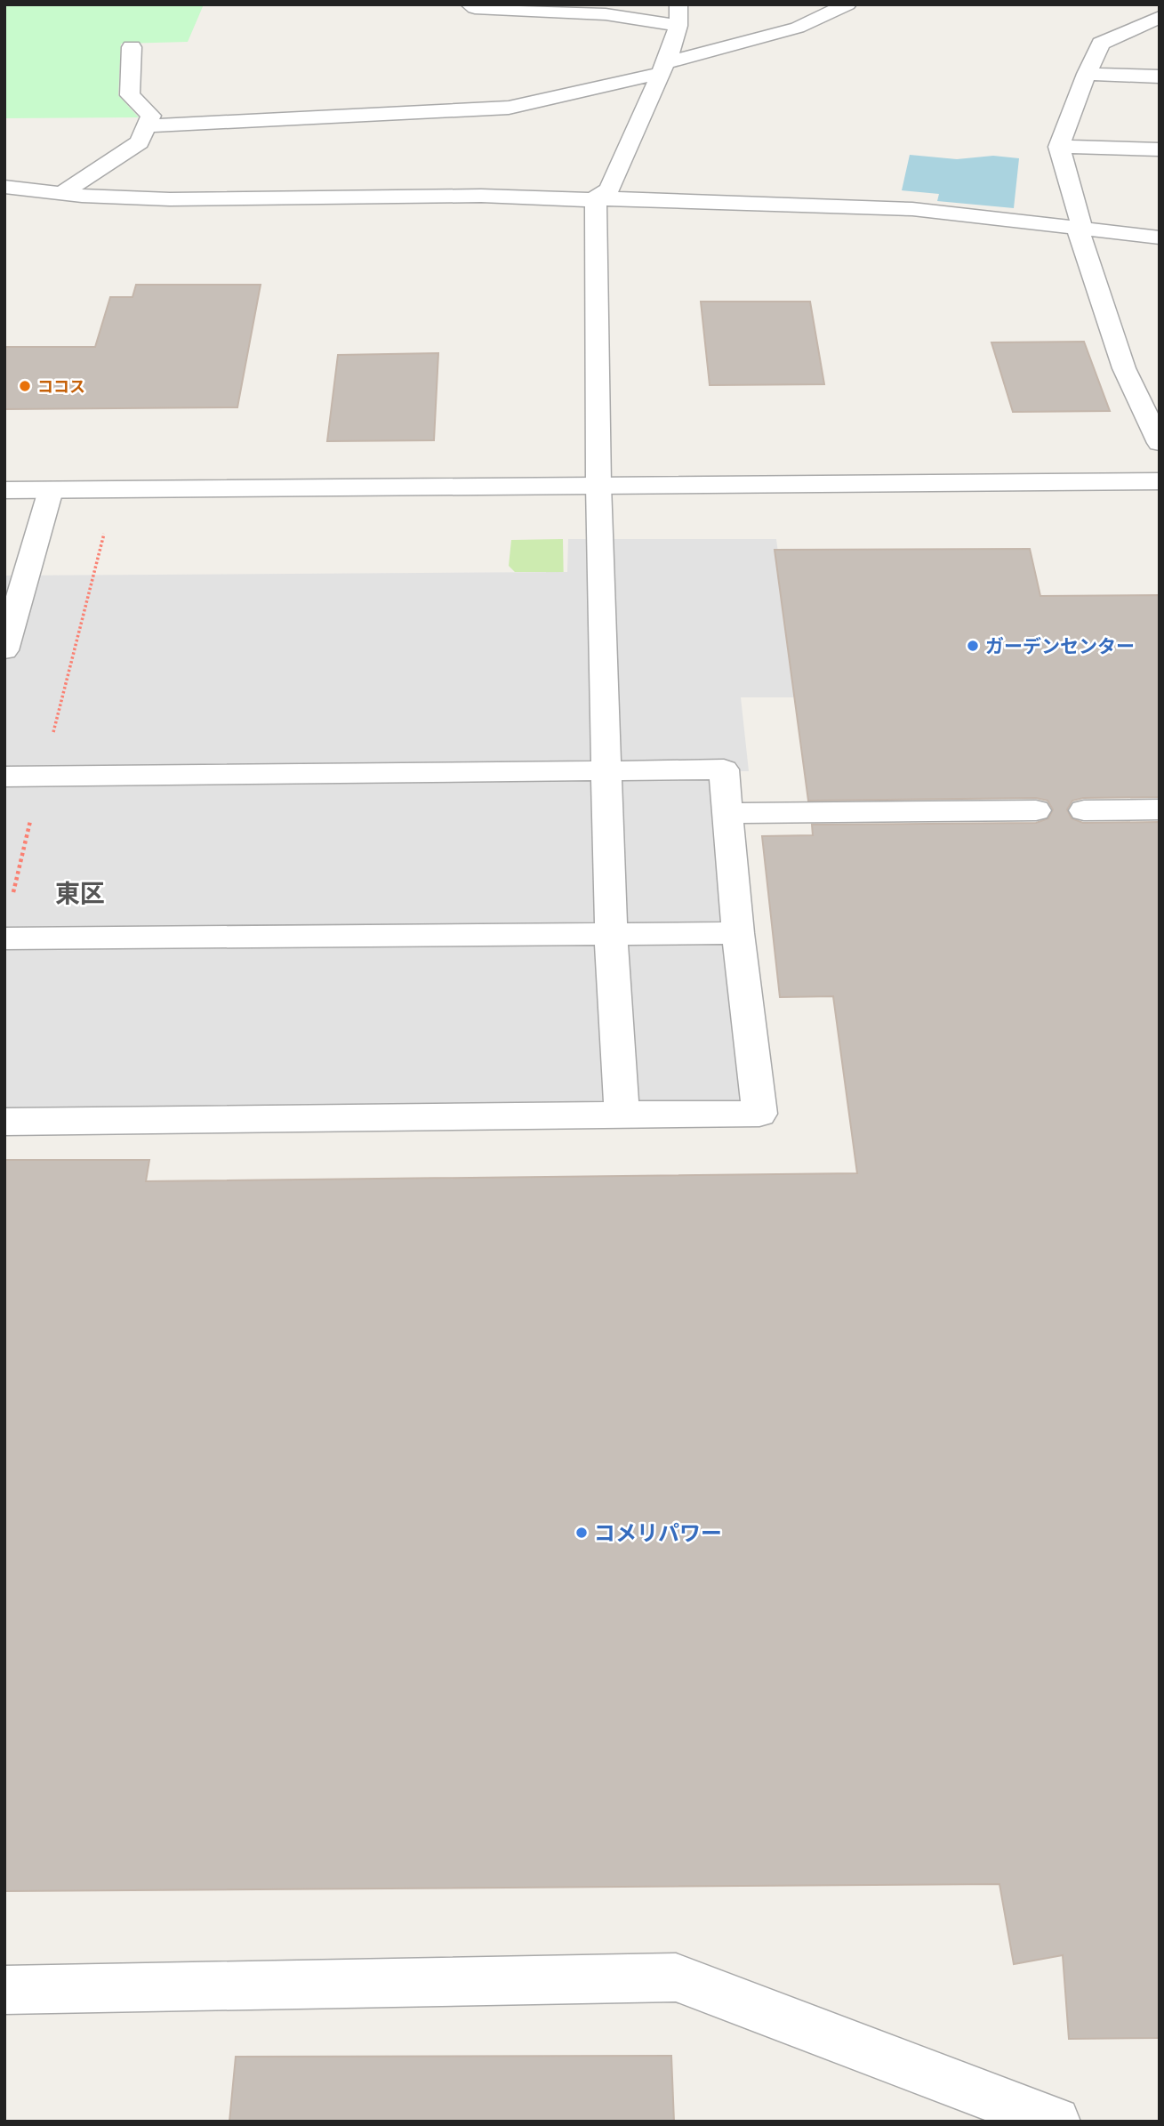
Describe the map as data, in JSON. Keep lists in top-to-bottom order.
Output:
{
  "districts": ["東区"],
  "places": ["ココス", "ガーデンセンター", "コメリパワー"]
}
